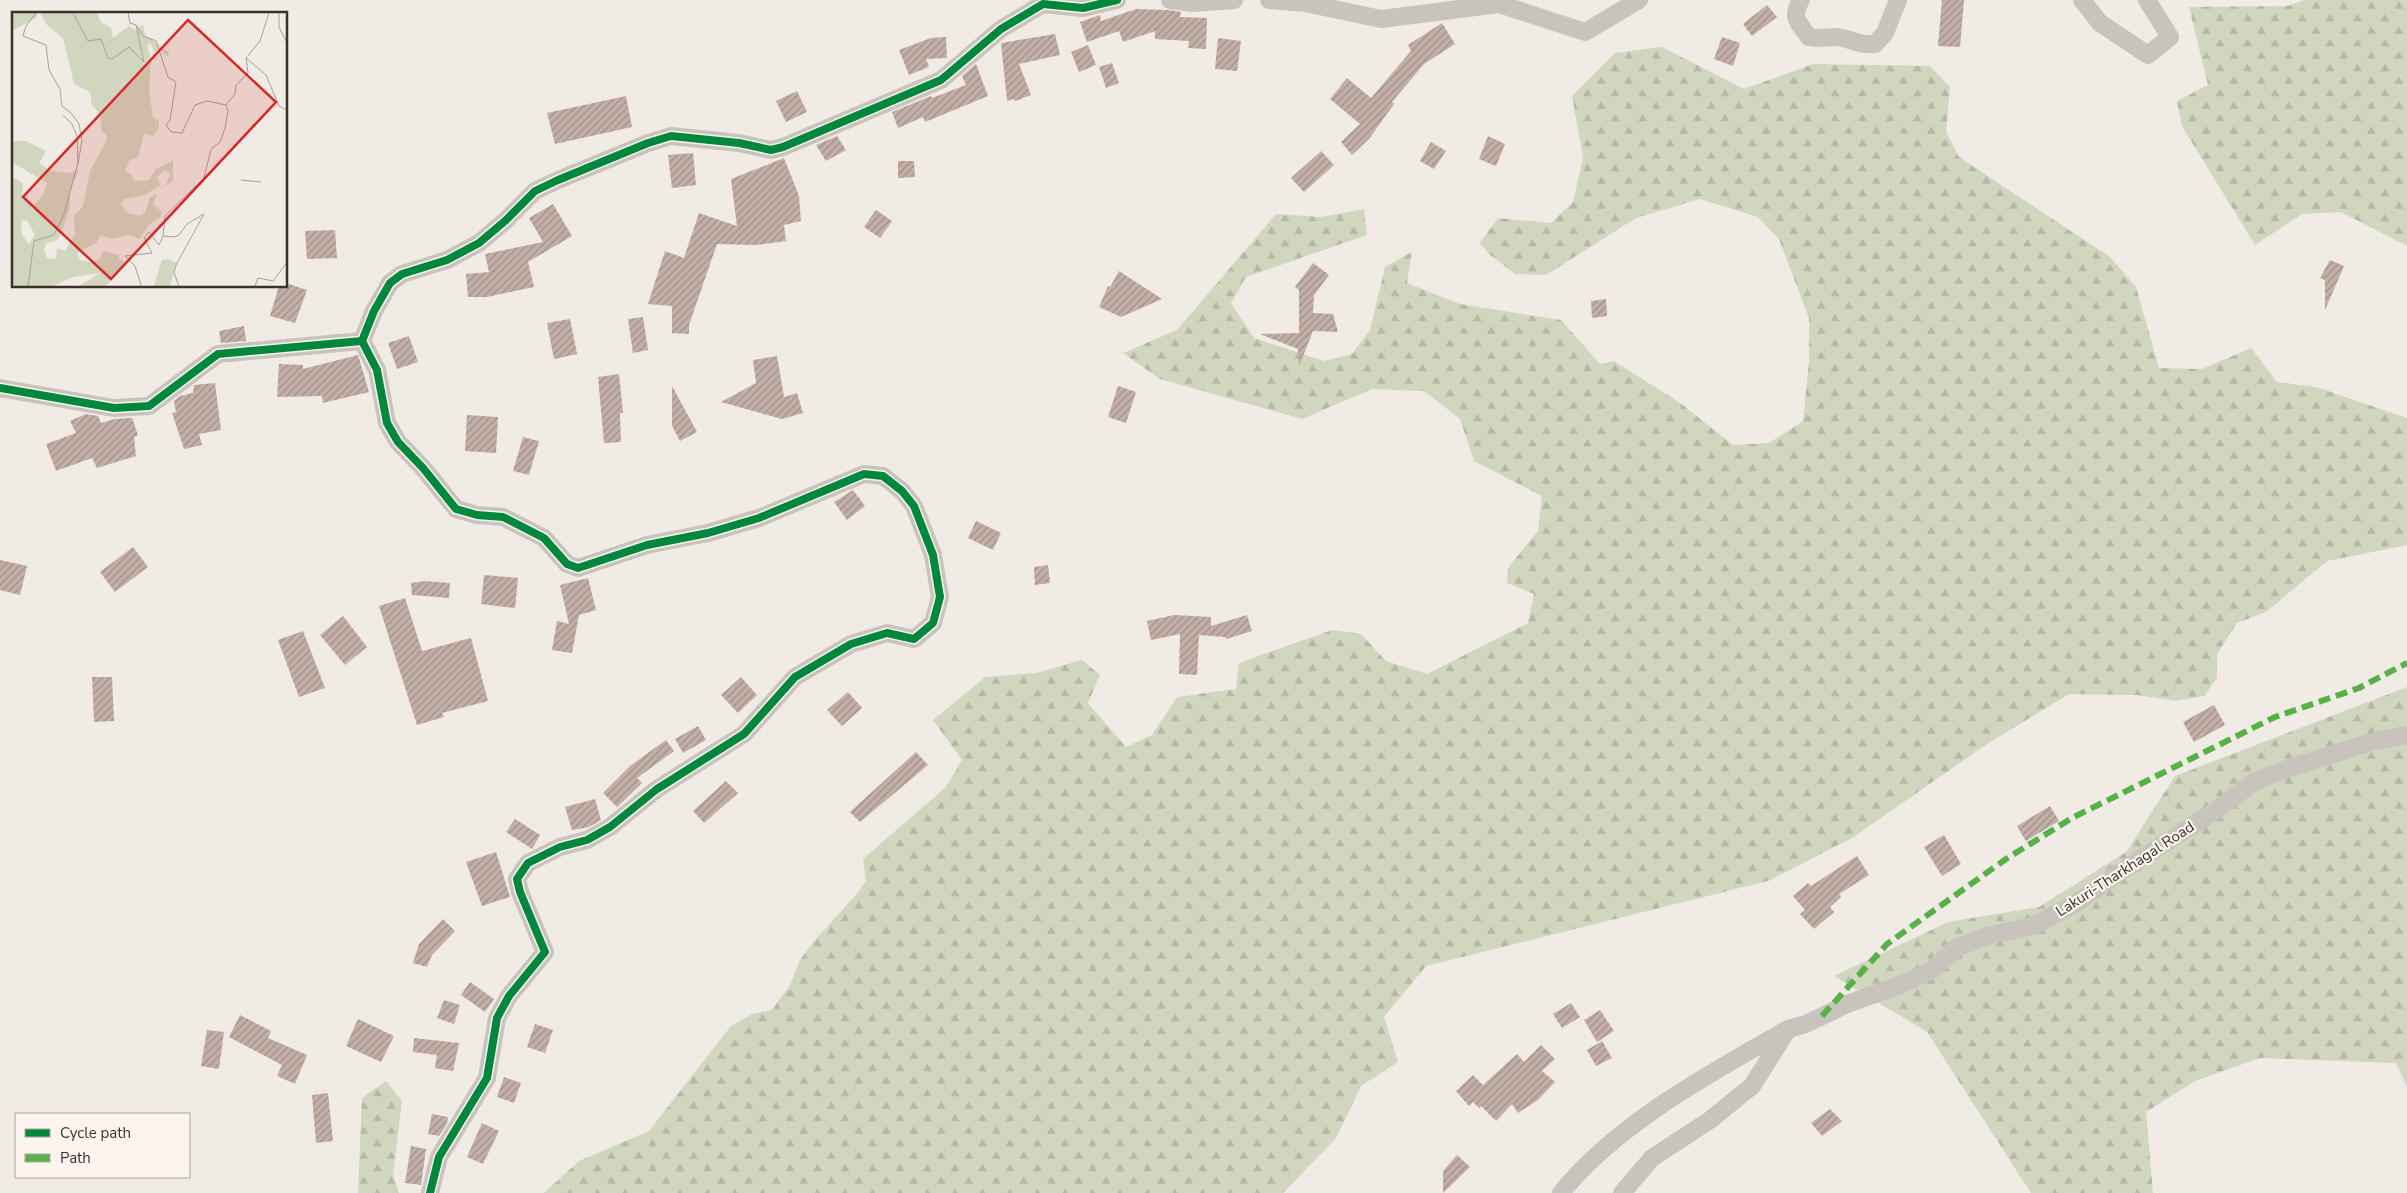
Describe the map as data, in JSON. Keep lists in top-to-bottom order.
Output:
{
  "streets": {
    "street": ["Lakuri-Tharkhagal Road"]
  },
  "legend": ["Cycle path", "Path"]
}
